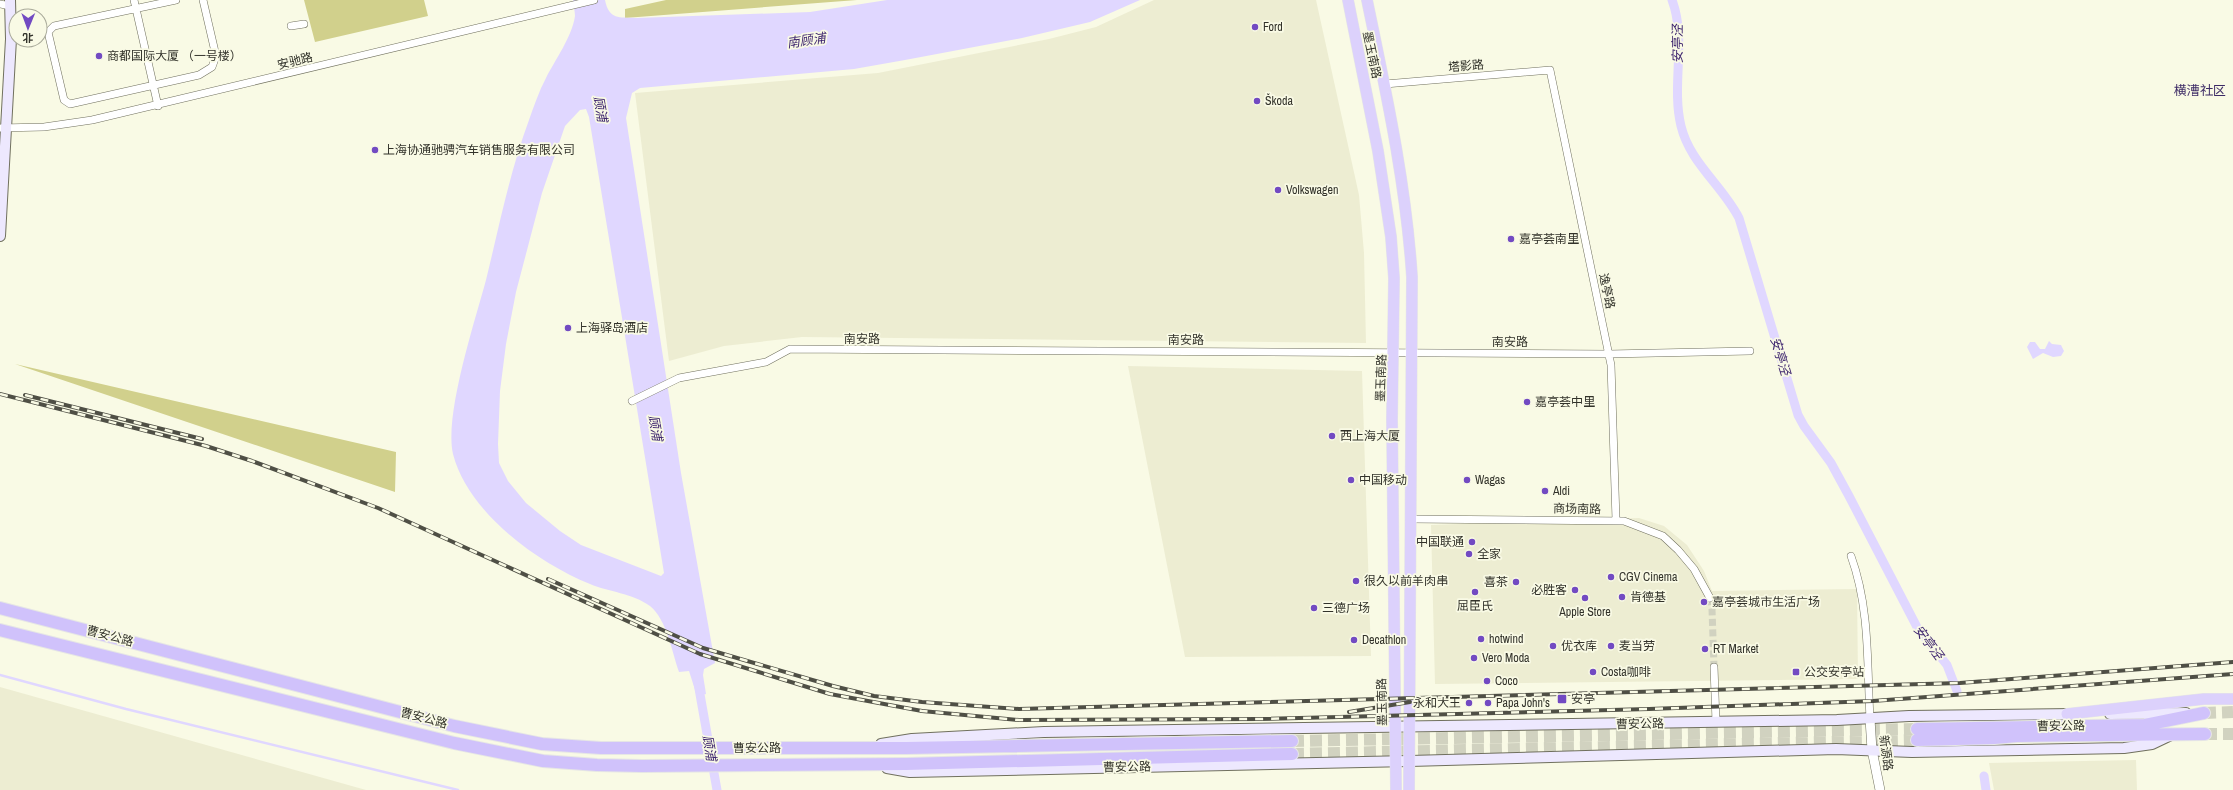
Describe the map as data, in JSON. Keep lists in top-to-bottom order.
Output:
{
  "streets": {
    "highway": ["曹安公路"],
    "main road": ["墨玉南路"],
    "street": [
      "安驰路",
      "塔影路",
      "逸亭路",
      "南安路",
      "商场南路",
      "新源路"
    ]
  },
  "crossings": [
    ["墨玉南路", "塔影路"],
    ["墨玉南路", "南安路"],
    ["墨玉南路", "商场南路"],
    ["墨玉南路", "曹安公路"],
    ["塔影路", "逸亭路"],
    ["逸亭路", "南安路"],
    ["逸亭路", "商场南路"],
    ["曹安公路", "新源路"]
  ],
  "districts": ["横漕社区"],
  "water": ["南顾浦", "安亭泾", "顾浦"],
  "places": {
    "other": [
      "Ford",
      "商都国际大厦 （一号楼）",
      "Škoda",
      "上海协通驰骋汽车销售服务有限公司",
      "Volkswagen",
      "嘉亭荟南里",
      "上海驿岛酒店",
      "嘉亭荟中里",
      "西上海大厦",
      "中国移动",
      "Wagas",
      "Aldi",
      "中国联通",
      "全家",
      "CGV Cinema",
      "很久以前羊肉串",
      "喜茶",
      "必胜客",
      "屈臣氏",
      "肯德基",
      "Apple Store",
      "嘉亭荟城市生活广场",
      "三德广场",
      "hotwind",
      "Decathlon",
      "优衣库",
      "麦当劳",
      "RT Market",
      "Vero Moda",
      "Costa咖啡",
      "Coco",
      "永和大王",
      "Papa John's"
    ],
    "transit": ["公交安亭站", "安亭"]
  },
  "north": "bottom"
}
